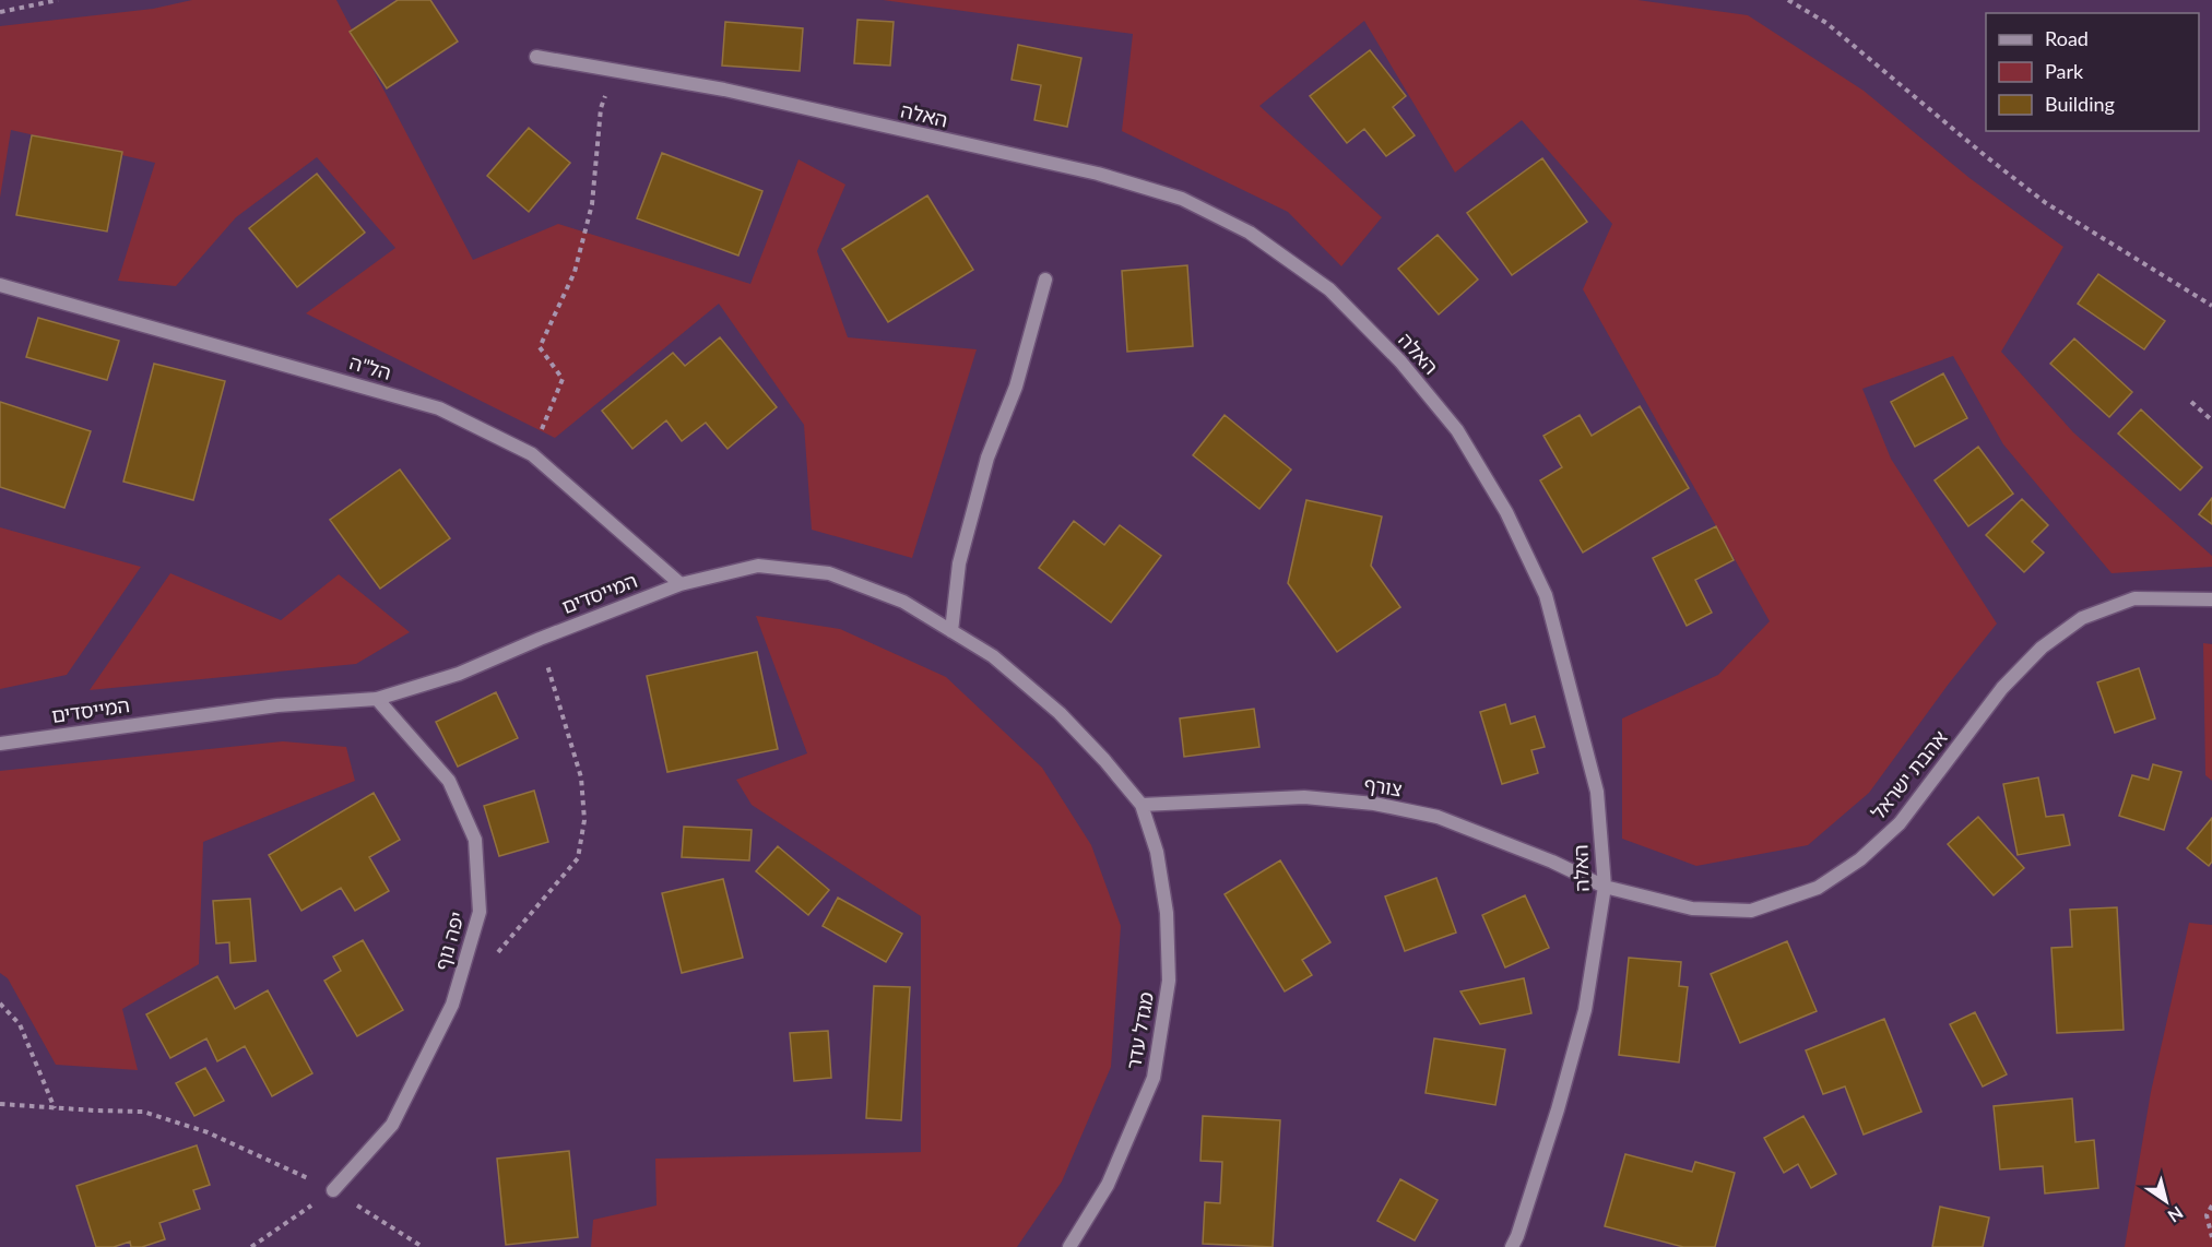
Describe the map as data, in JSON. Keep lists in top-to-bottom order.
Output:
{
  "streets": {
    "street": [
      "האלה",
      "הל\"ה",
      "המייסדים",
      "אהבת ישראל",
      "צורף",
      "יפה נוף",
      "מגדל עדר"
    ]
  },
  "crossings": [
    ["האלה", "אהבת ישראל"],
    ["האלה", "צורף"],
    ["הל\"ה", "המייסדים"],
    ["המייסדים", "צורף"],
    ["המייסדים", "יפה נוף"],
    ["המייסדים", "מגדל עדר"],
    ["אהבת ישראל", "צורף"],
    ["צורף", "מגדל עדר"]
  ],
  "legend": ["Road", "Park", "Building"],
  "north": "bottom right"
}
